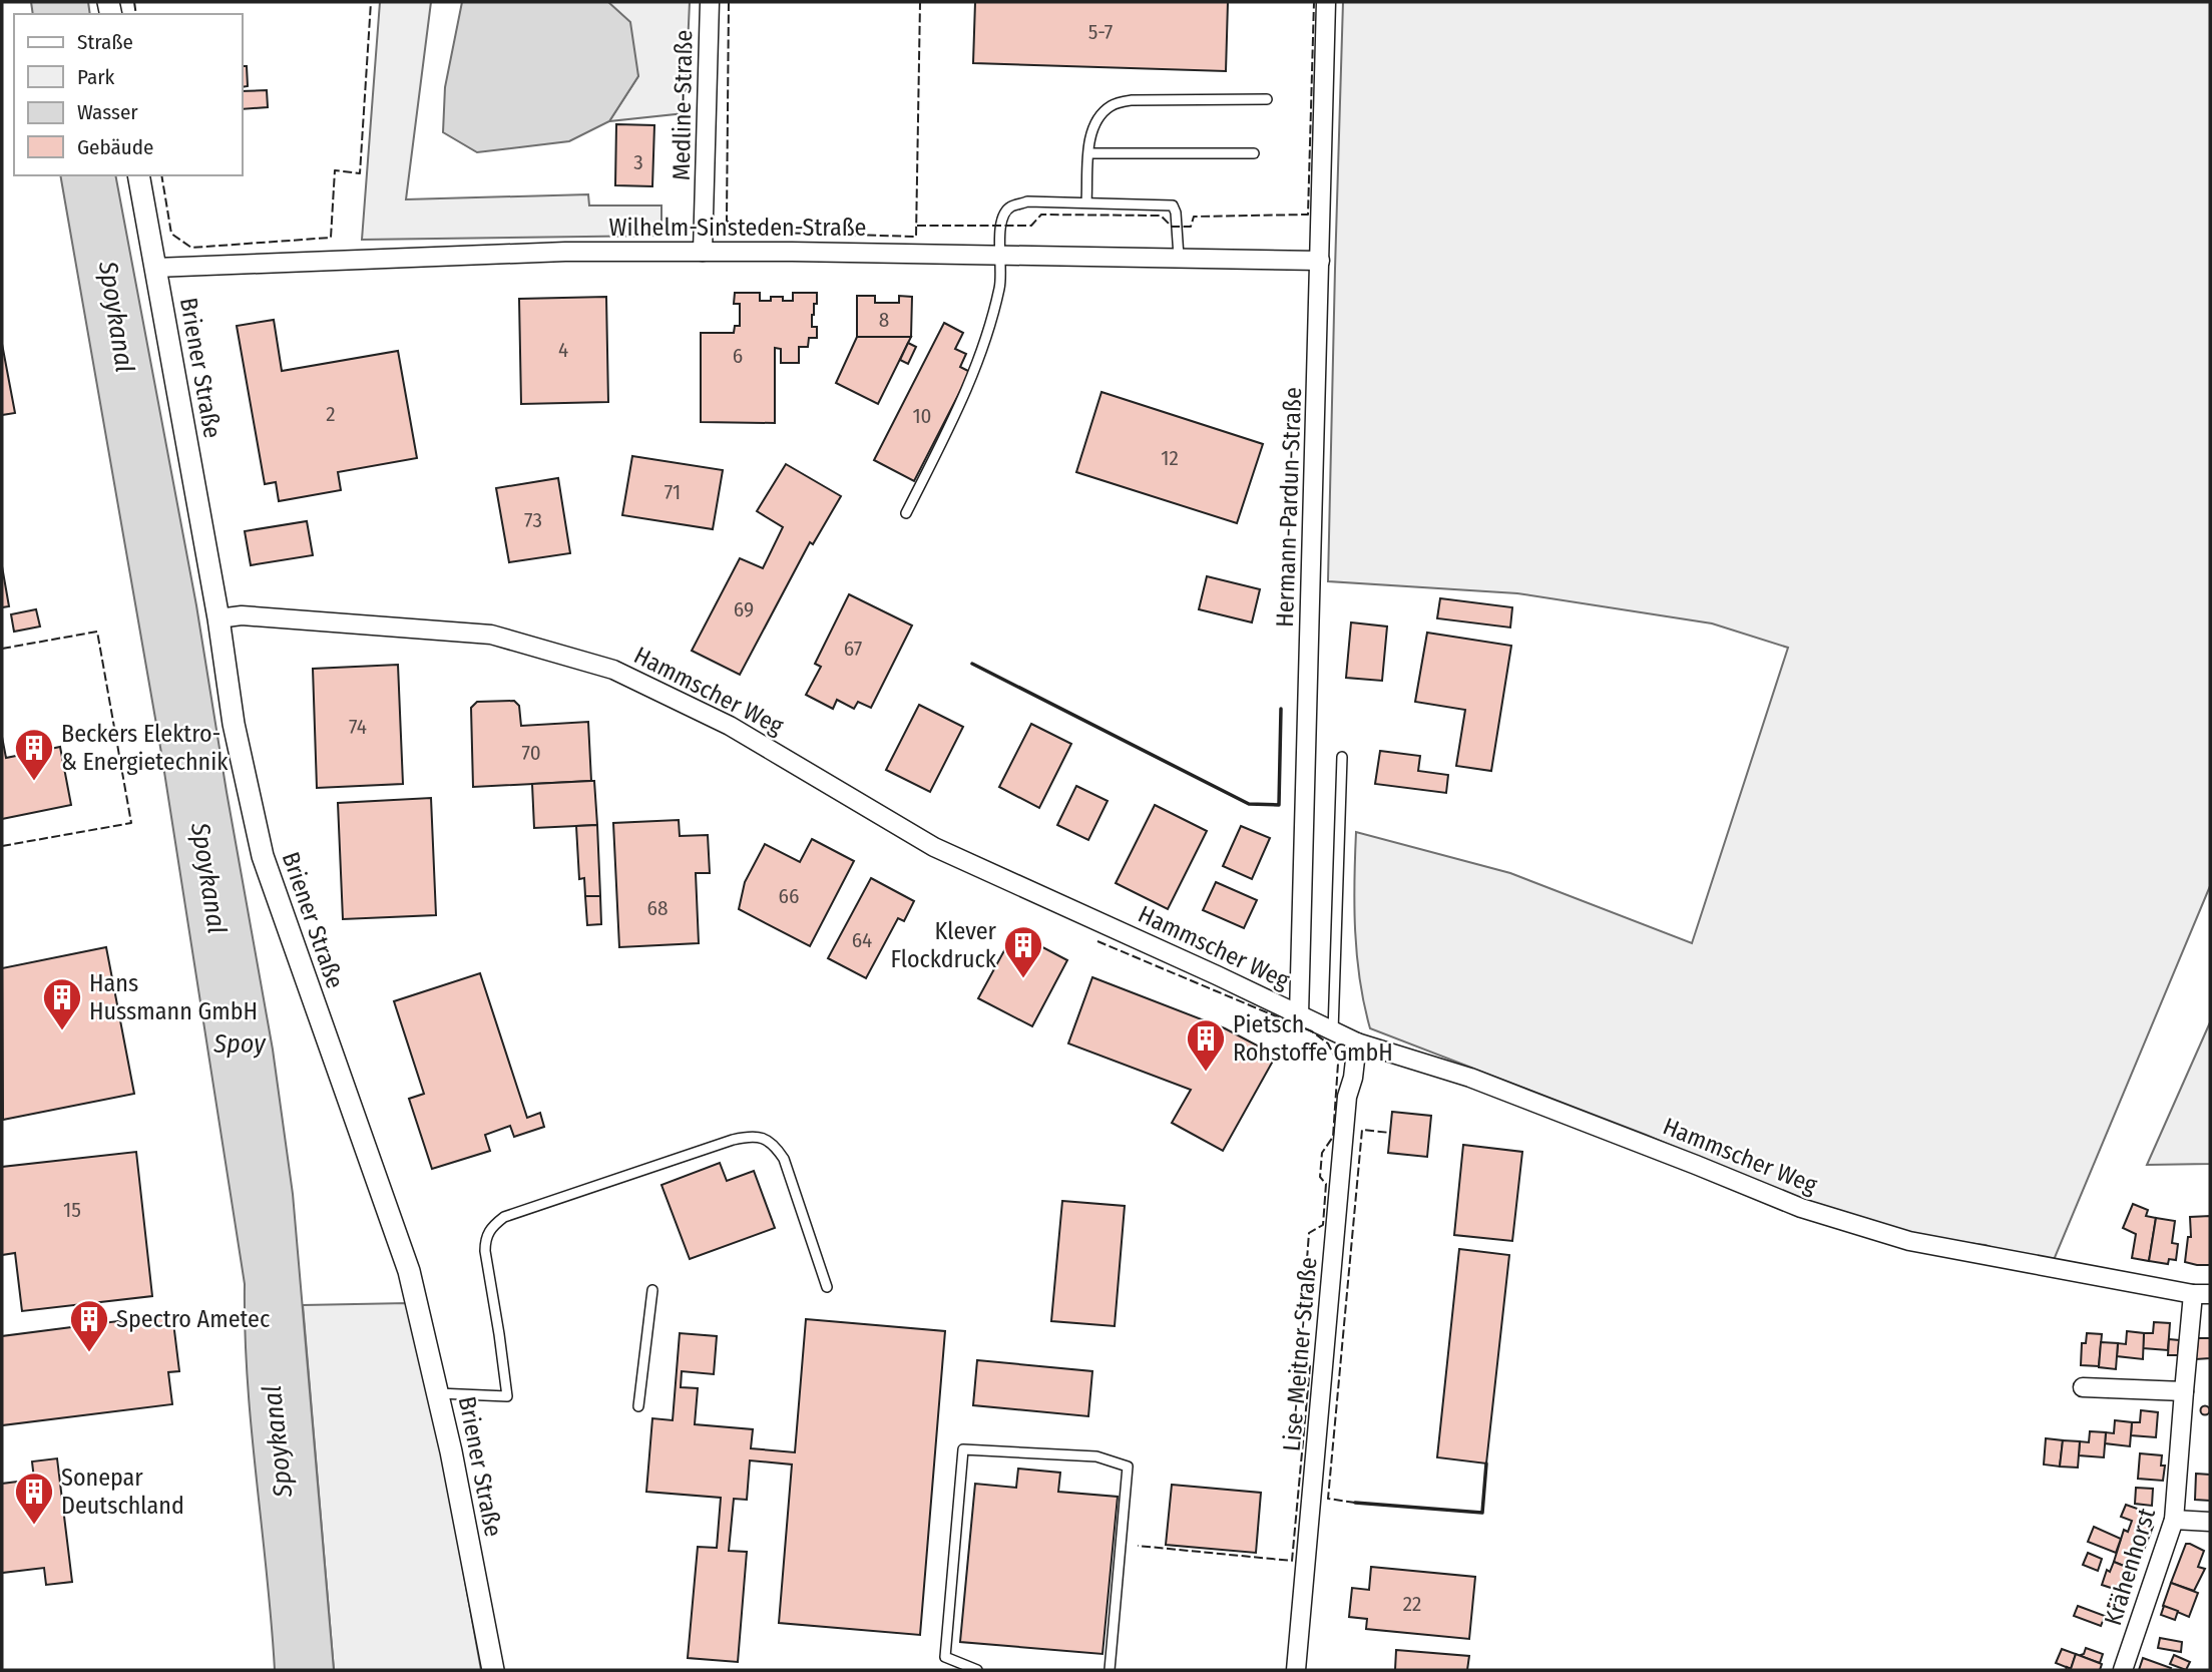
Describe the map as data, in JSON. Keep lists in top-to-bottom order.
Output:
{
  "streets": {
    "street": [
      "Medline-Straße",
      "Wilhelm-Sinsteden-Straße",
      "Briener Straße",
      "Hermann-Pardun-Straße",
      "Hammscher Weg",
      "Lise-Meitner-Straße",
      "Krähenhorst"
    ]
  },
  "crossings": [
    ["Medline-Straße", "Wilhelm-Sinsteden-Straße"],
    ["Wilhelm-Sinsteden-Straße", "Briener Straße"],
    ["Wilhelm-Sinsteden-Straße", "Hermann-Pardun-Straße"],
    ["Briener Straße", "Hammscher Weg"],
    ["Hermann-Pardun-Straße", "Hammscher Weg"],
    ["Hammscher Weg", "Lise-Meitner-Straße"],
    ["Hammscher Weg", "Krähenhorst"]
  ],
  "water": ["Spoykanal", "Spoy"],
  "places": {
    "building": [
      "Beckers Elektro- & Energietechnik",
      "Klever Flockdruck",
      "Hans Hussmann GmbH",
      "Pietsch Rohstoffe GmbH",
      "Spectro Ametec",
      "Sonepar Deutschland"
    ]
  },
  "house_numbers": [
    "5-7",
    "3",
    "8",
    "4",
    "6",
    "2",
    "10",
    "12",
    "71",
    "73",
    "69",
    "67",
    "74",
    "70",
    "66",
    "68",
    "64",
    "15",
    "22"
  ],
  "legend": [
    "Straße",
    "Park",
    "Wasser",
    "Gebäude"
  ]
}
